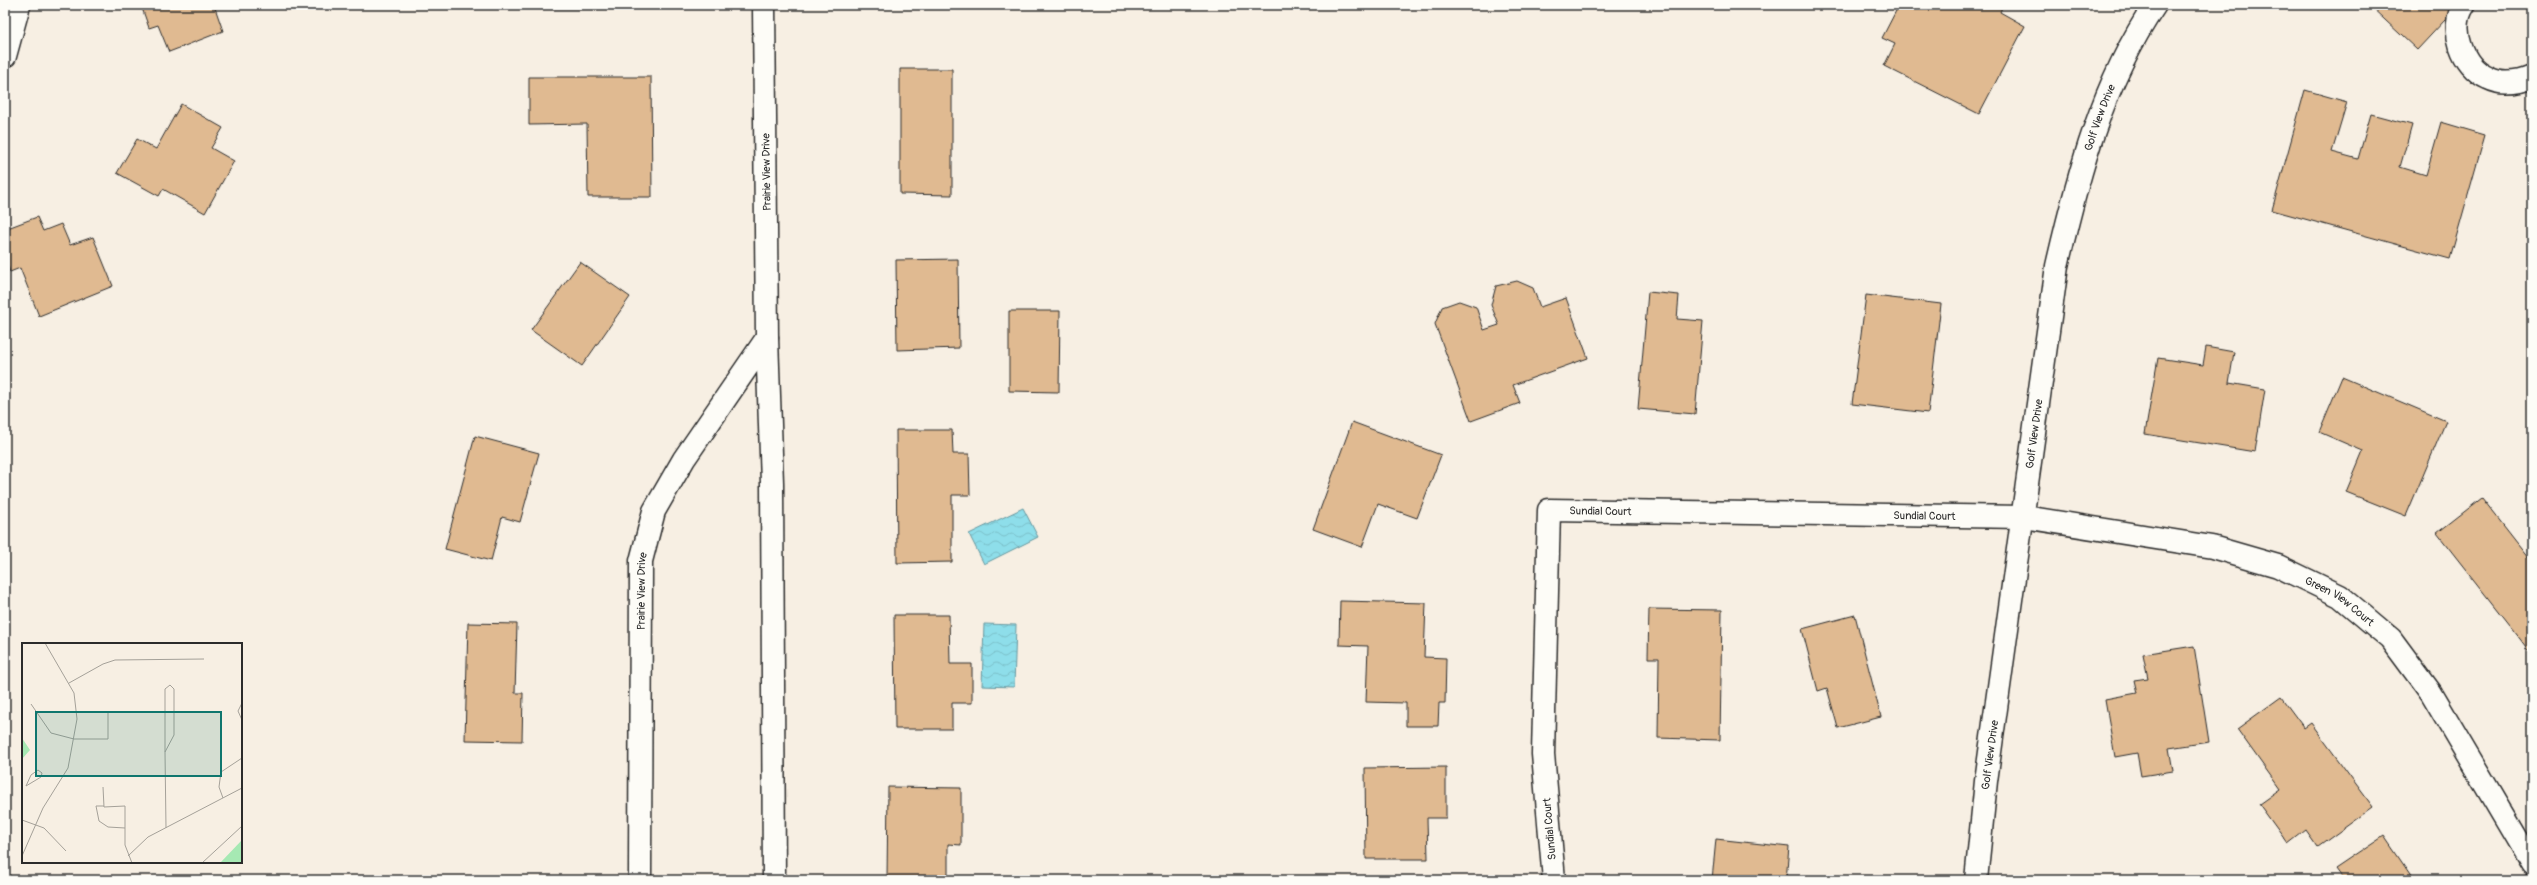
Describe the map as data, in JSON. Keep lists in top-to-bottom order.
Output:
{
  "streets": {
    "street": [
      "Golf View Drive",
      "Prairie View Drive",
      "Sundial Court",
      "Green View Court"
    ]
  },
  "crossings": [
    ["Golf View Drive", "Sundial Court"],
    ["Golf View Drive", "Green View Court"],
    ["Sundial Court", "Green View Court"]
  ]
}
